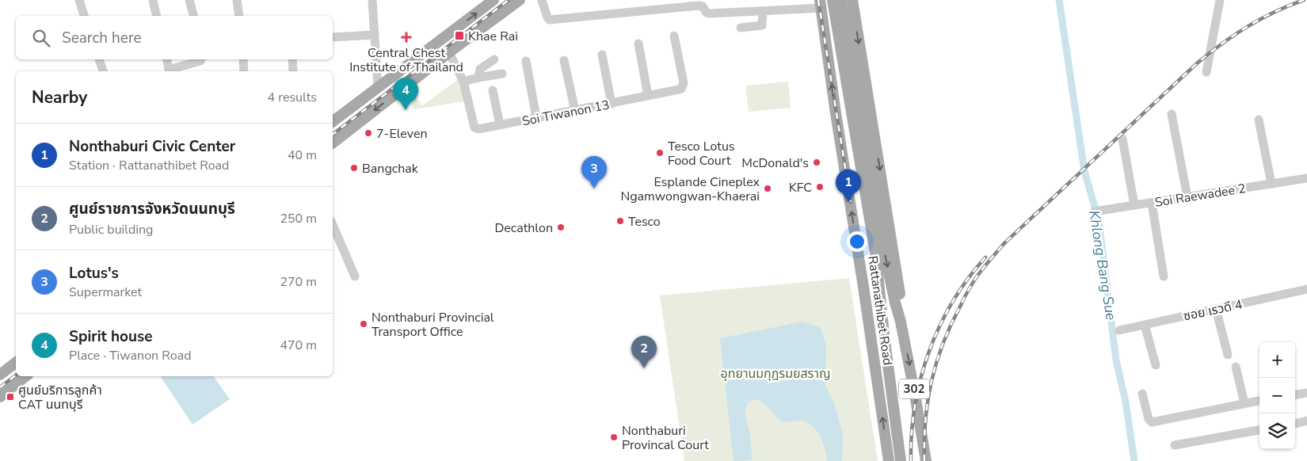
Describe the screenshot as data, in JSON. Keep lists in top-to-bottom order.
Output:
{
  "streets": {
    "main road": ["Rattanathibet Road", "302"],
    "street": ["Soi Tiwanon 13", "Soi Raewadee 2", "ซอย เรวดี 4"]
  },
  "water": ["Khlong Bang Sue"],
  "parks": ["อุทยานมกุฎรมยสราญ"],
  "places": {
    "transit": ["Khae Rai", "ศูนย์บริการลูกค้า CAT นนทบุรี"],
    "health": ["Central Chest Institute of Thailand"],
    "other": [
      "7-Eleven",
      "Tesco Lotus Food Court",
      "McDonald's",
      "Bangchak",
      "KFC",
      "Esplande Cineplex Ngamwongwan-Khaerai",
      "Tesco",
      "Decathlon",
      "Nonthaburi Provincial Transport Office",
      "Nonthaburi Provincal Court"
    ]
  },
  "page": {
    "search": "Search here",
    "heading": ["Nearby", "4 results"],
    "pins": [
      "4",
      "3",
      "1",
      "2"
    ],
    "list": [
      {
        "mark": "1",
        "name": "Nonthaburi Civic Center",
        "note": "Station · Rattanathibet Road",
        "value": "40 m"
      },
      {
        "mark": "2",
        "name": "ศูนย์ราชการจังหวัดนนทบุรี",
        "note": "Public building",
        "value": "250 m"
      },
      {
        "mark": "3",
        "name": "Lotus's",
        "note": "Supermarket",
        "value": "270 m"
      },
      {
        "mark": "4",
        "name": "Spirit house",
        "note": "Place · Tiwanon Road",
        "value": "470 m"
      }
    ],
    "map_buttons": ["+", "−"]
  }
}
